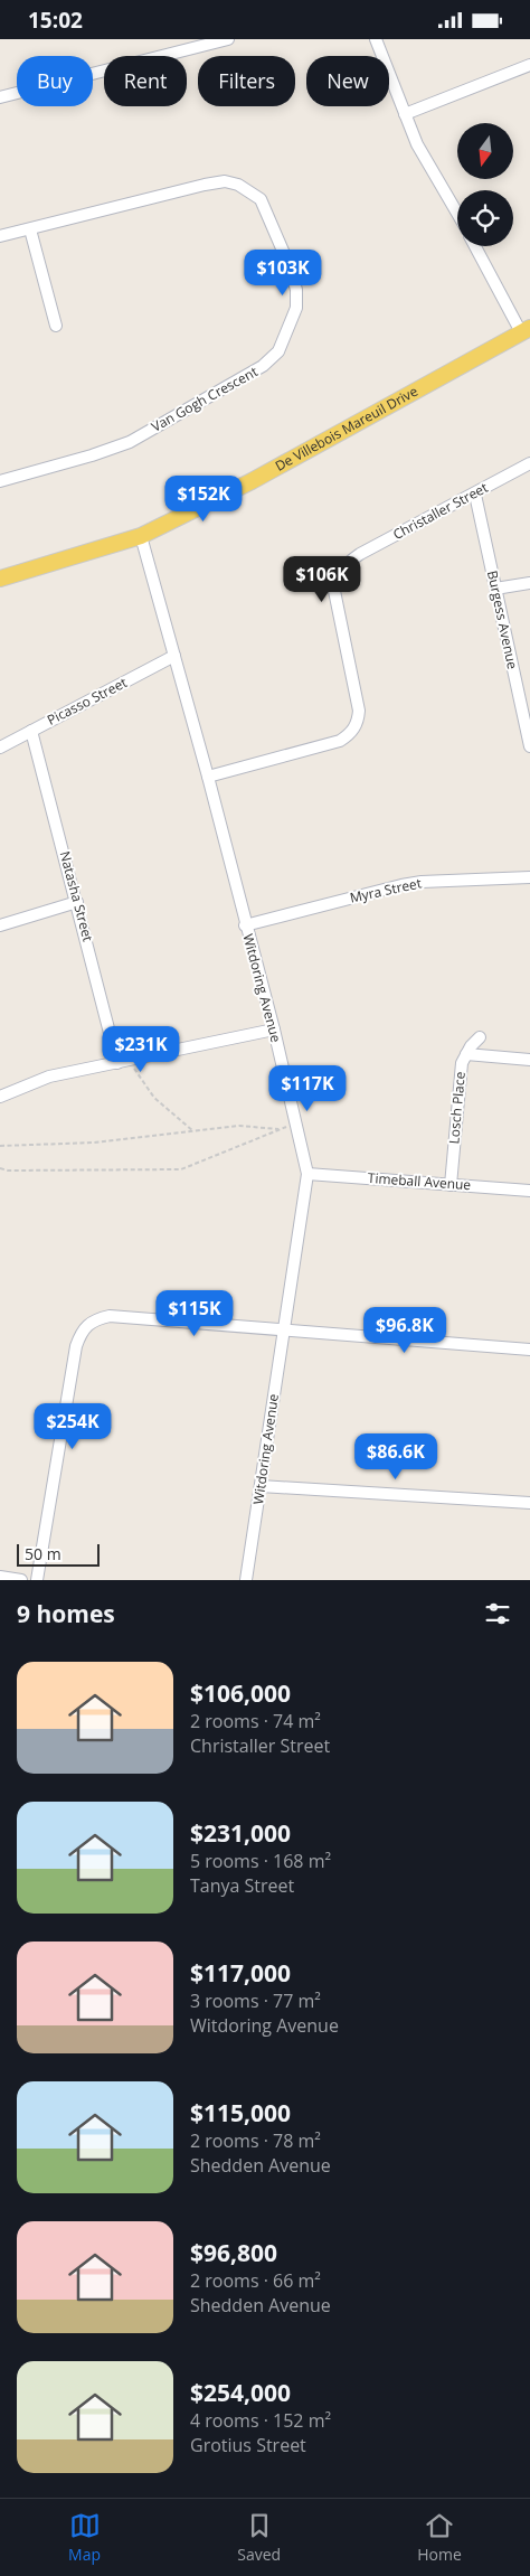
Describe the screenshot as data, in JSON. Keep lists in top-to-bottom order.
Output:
{
  "streets": {
    "main road": ["De Villebois Mareuil Drive"],
    "street": [
      "Van Gogh Crescent",
      "Christaller Street",
      "Burgess Avenue",
      "Picasso Street",
      "Myra Street",
      "Natasha Street",
      "Witdoring Avenue",
      "Losch Place",
      "Timeball Avenue"
    ]
  },
  "crossings": [
    ["De Villebois Mareuil Drive", "Witdoring Avenue"],
    ["Christaller Street", "Burgess Avenue"],
    ["Christaller Street", "Witdoring Avenue"],
    ["Picasso Street", "Natasha Street"],
    ["Picasso Street", "Witdoring Avenue"],
    ["Myra Street", "Witdoring Avenue"],
    ["Witdoring Avenue", "Timeball Avenue"],
    ["Losch Place", "Timeball Avenue"]
  ],
  "scale_bar": "50 m",
  "north": "bottom",
  "page": {
    "status": "15:02",
    "chip": [
      "Buy",
      "Rent",
      "Filters",
      "New"
    ],
    "price": [
      "$103K",
      "$152K",
      "$106K",
      "$231K",
      "$117K",
      "$115K",
      "$96.8K",
      "$254K",
      "$86.6K"
    ],
    "scale": "50 m",
    "heading": "9 homes",
    "list": [
      {
        "name": "$106,000",
        "note": "2 rooms · 74 m² · Christaller Street"
      },
      {
        "name": "$231,000",
        "note": "5 rooms · 168 m² · Tanya Street"
      },
      {
        "name": "$117,000",
        "note": "3 rooms · 77 m² · Witdoring Avenue"
      },
      {
        "name": "$115,000",
        "note": "2 rooms · 78 m² · Shedden Avenue"
      },
      {
        "name": "$96,800",
        "note": "2 rooms · 66 m² · Shedden Avenue"
      },
      {
        "name": "$254,000",
        "note": "4 rooms · 152 m² · Grotius Street"
      }
    ],
    "tabs": ["Map", "Saved", "Home"]
  }
}
